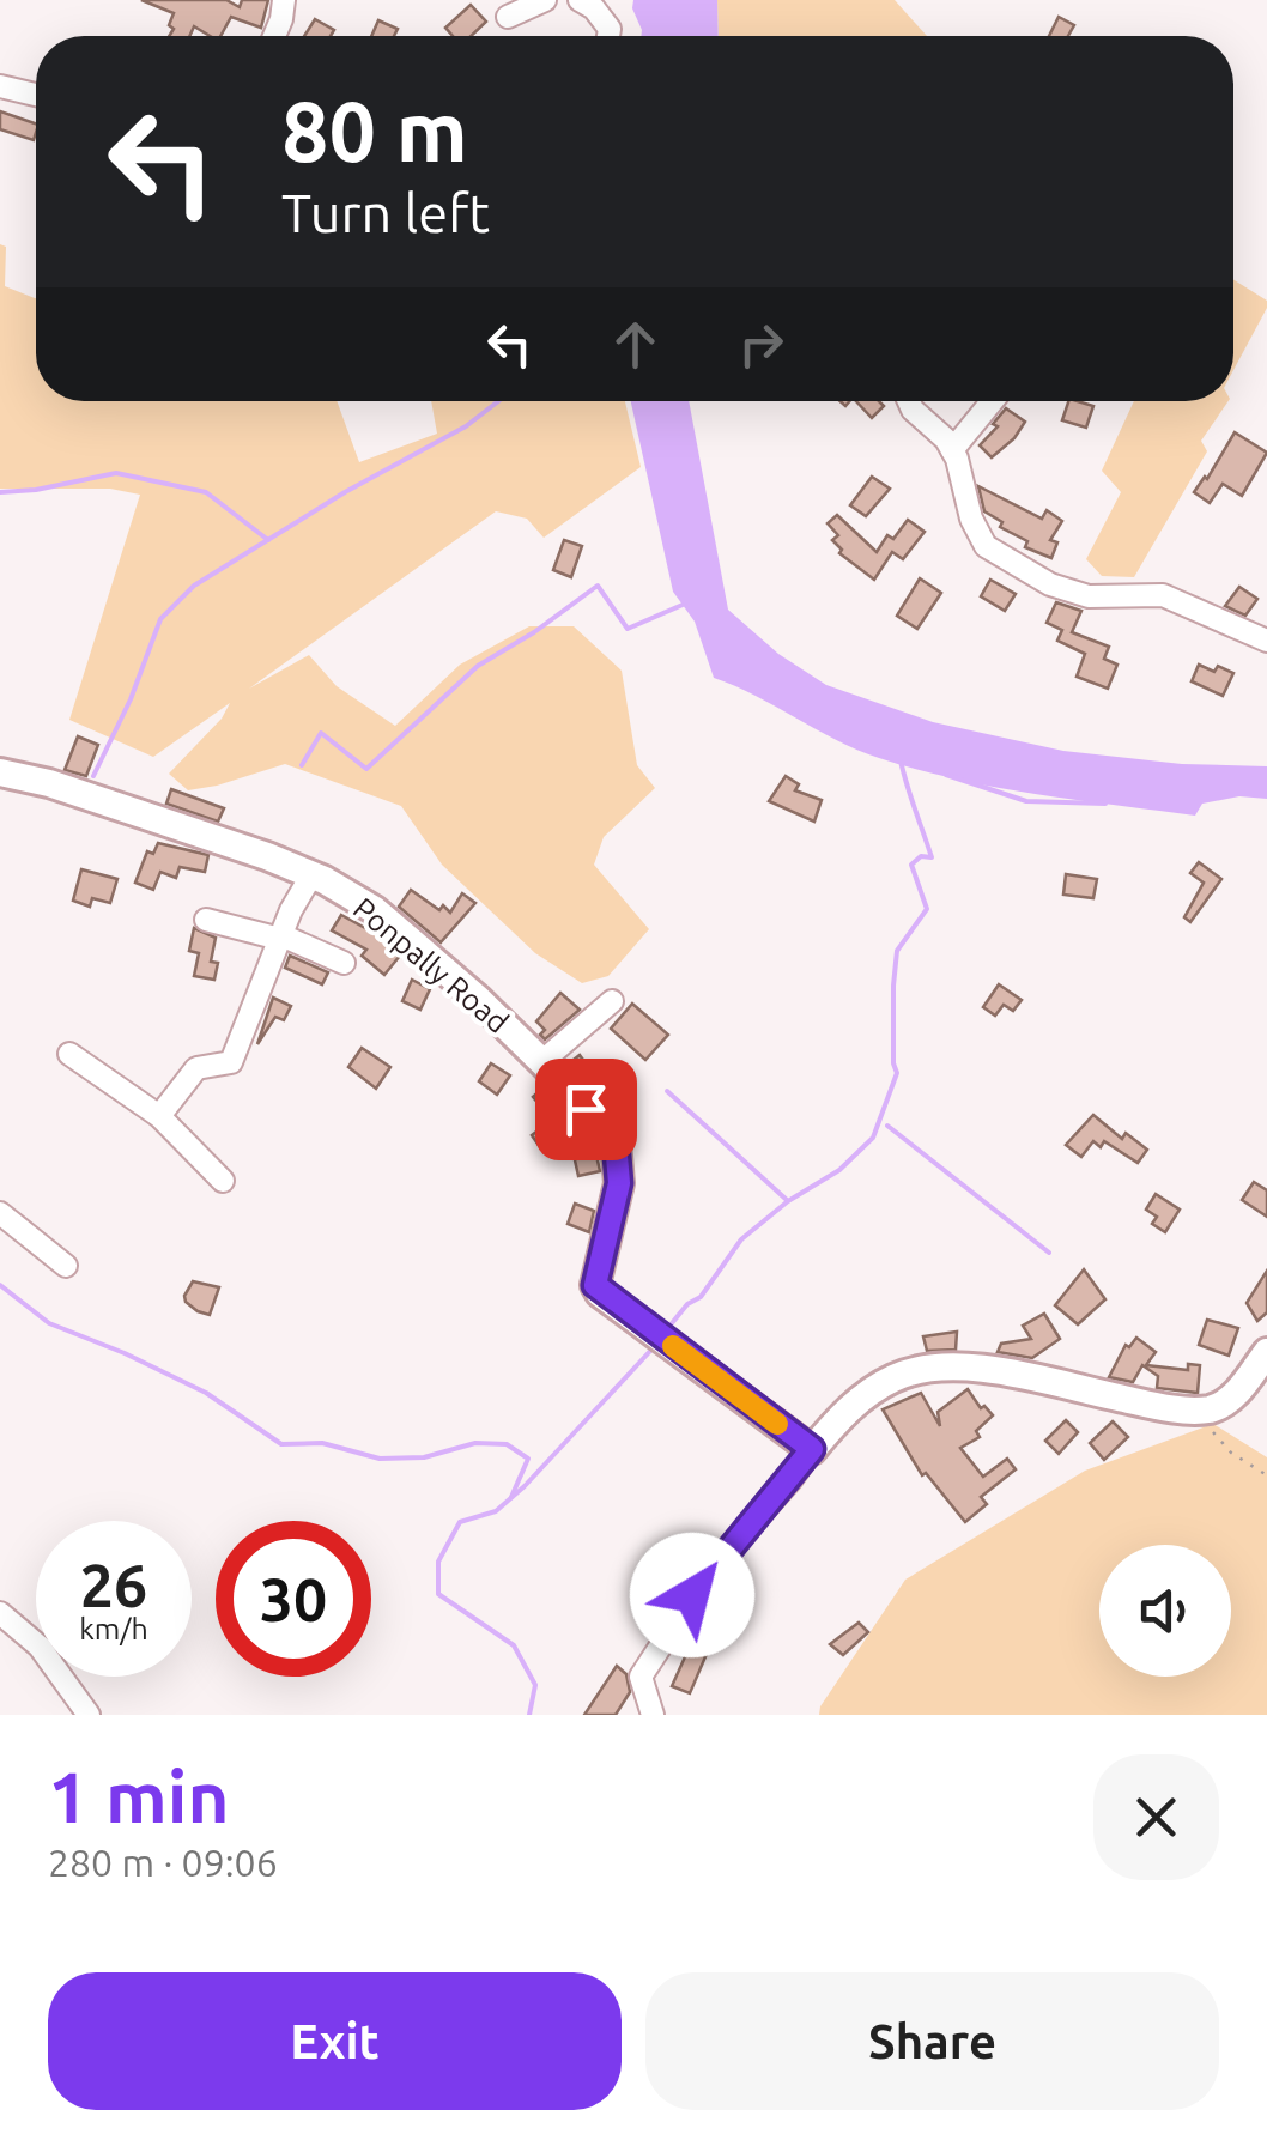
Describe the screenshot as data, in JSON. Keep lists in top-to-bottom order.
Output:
{
  "streets": {
    "main road": ["Ponpally Road"]
  },
  "page": {
    "turn": ["80 m", "Turn left"],
    "speed": "26 km/h",
    "limit": "30",
    "heading": ["1 min", "280 m · 09:06"],
    "buttons": ["Exit", "Share"]
  }
}
